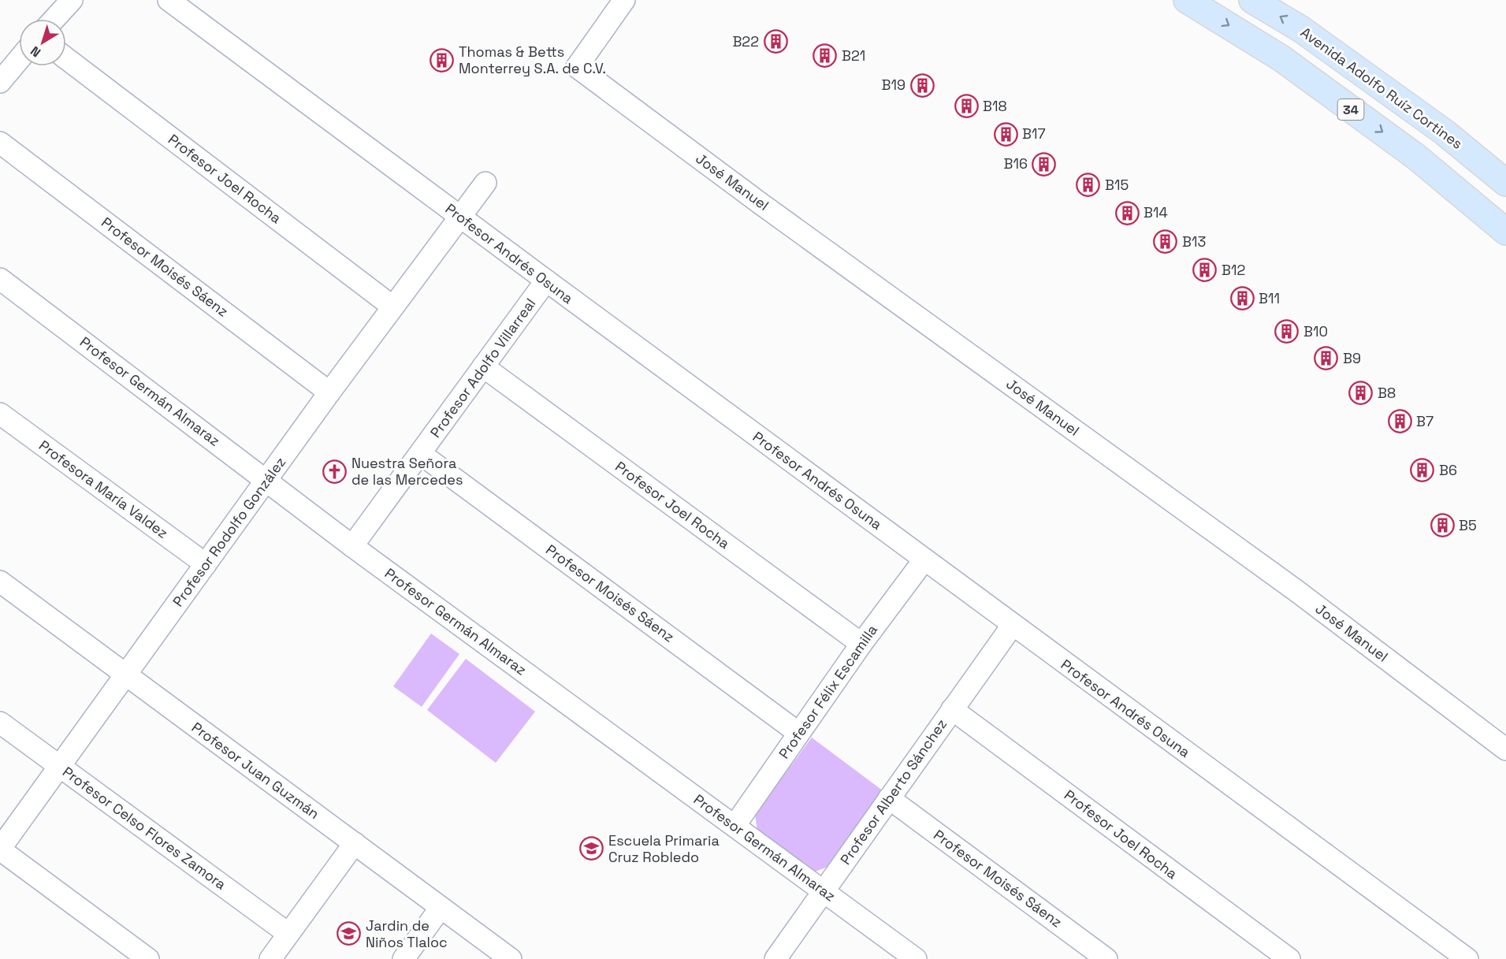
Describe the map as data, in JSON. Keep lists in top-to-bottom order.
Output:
{
  "streets": {
    "main road": ["Avenida Adolfo Ruíz Cortines", "34"],
    "street": [
      "Profesor Joel Rocha",
      "José Manuel",
      "Profesor Andrés Osuna",
      "Profesor Moisés Sáenz",
      "Profesor Adolfo Villarreal",
      "Profesor Germán Almaraz",
      "Profesora María Valdez",
      "Profesor Rodolfo González",
      "Profesor Félix Escamilla",
      "Profesor Juan Guzmán",
      "Profesor Alberto Sánchez",
      "Profesor Celso Flores Zamora"
    ]
  },
  "crossings": [
    ["Profesor Joel Rocha", "Profesor Adolfo Villarreal"],
    ["Profesor Joel Rocha", "Profesor Rodolfo González"],
    ["Profesor Joel Rocha", "Profesor Félix Escamilla"],
    ["Profesor Joel Rocha", "Profesor Alberto Sánchez"],
    ["Profesor Andrés Osuna", "Profesor Adolfo Villarreal"],
    ["Profesor Andrés Osuna", "Profesor Rodolfo González"],
    ["Profesor Andrés Osuna", "Profesor Félix Escamilla"],
    ["Profesor Andrés Osuna", "Profesor Alberto Sánchez"],
    ["Profesor Moisés Sáenz", "Profesor Adolfo Villarreal"],
    ["Profesor Moisés Sáenz", "Profesor Rodolfo González"],
    ["Profesor Moisés Sáenz", "Profesor Félix Escamilla"],
    ["Profesor Moisés Sáenz", "Profesor Alberto Sánchez"],
    ["Profesor Adolfo Villarreal", "Profesor Germán Almaraz"],
    ["Profesor Germán Almaraz", "Profesor Rodolfo González"],
    ["Profesor Germán Almaraz", "Profesor Félix Escamilla"],
    ["Profesor Germán Almaraz", "Profesor Alberto Sánchez"],
    ["Profesora María Valdez", "Profesor Rodolfo González"],
    ["Profesor Rodolfo González", "Profesor Juan Guzmán"],
    ["Profesor Rodolfo González", "Profesor Celso Flores Zamora"]
  ],
  "places": {
    "building": [
      "B22",
      "B21",
      "Thomas & Betts Monterrey S.A. de C.V.",
      "B19",
      "B18",
      "B17",
      "B16",
      "B15",
      "B14",
      "B13",
      "B12",
      "B11",
      "B10",
      "B9",
      "B8",
      "B7",
      "B6",
      "B5"
    ],
    "church": ["Nuestra Señora de las Mercedes"],
    "school or university": ["Escuela Primaria Cruz Robledo", "Jardin de Niños Tlaloc"]
  },
  "north": "bottom left"
}
